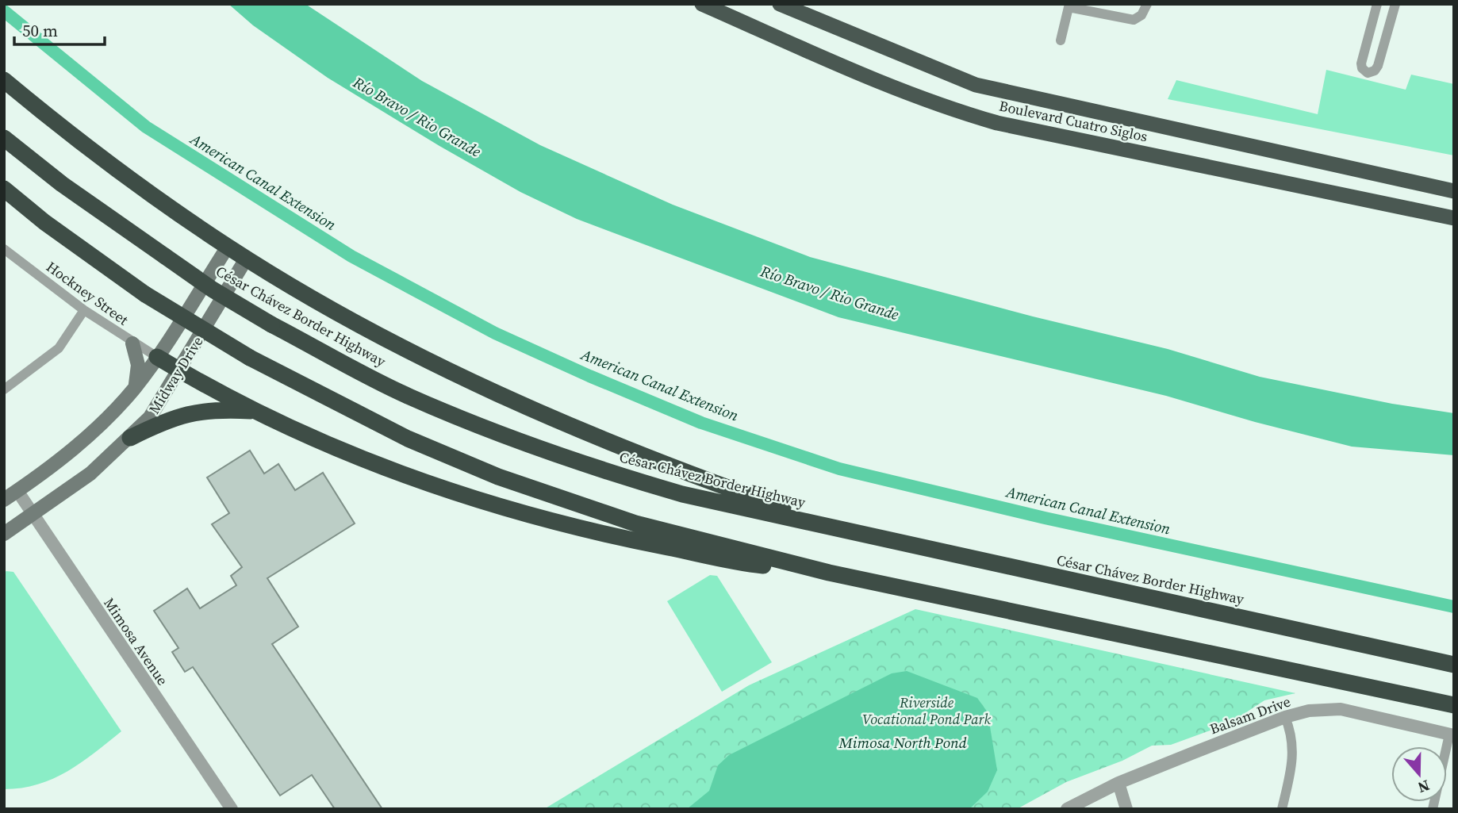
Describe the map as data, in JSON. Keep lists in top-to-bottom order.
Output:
{
  "streets": {
    "highway": ["Boulevard Cuatro Siglos", "César Chávez Border Highway"],
    "main road": ["Midway Drive"],
    "street": ["Hockney Street", "Mimosa Avenue", "Balsam Drive"]
  },
  "crossings": [
    ["Hockney Street", "Midway Drive"],
    ["Midway Drive", "Mimosa Avenue"]
  ],
  "water": ["Río Bravo / Rio Grande", "American Canal Extension", "Mimosa North Pond"],
  "parks": ["Riverside Vocational Pond Park"],
  "scale_bar": "50 m",
  "north": "bottom"
}
